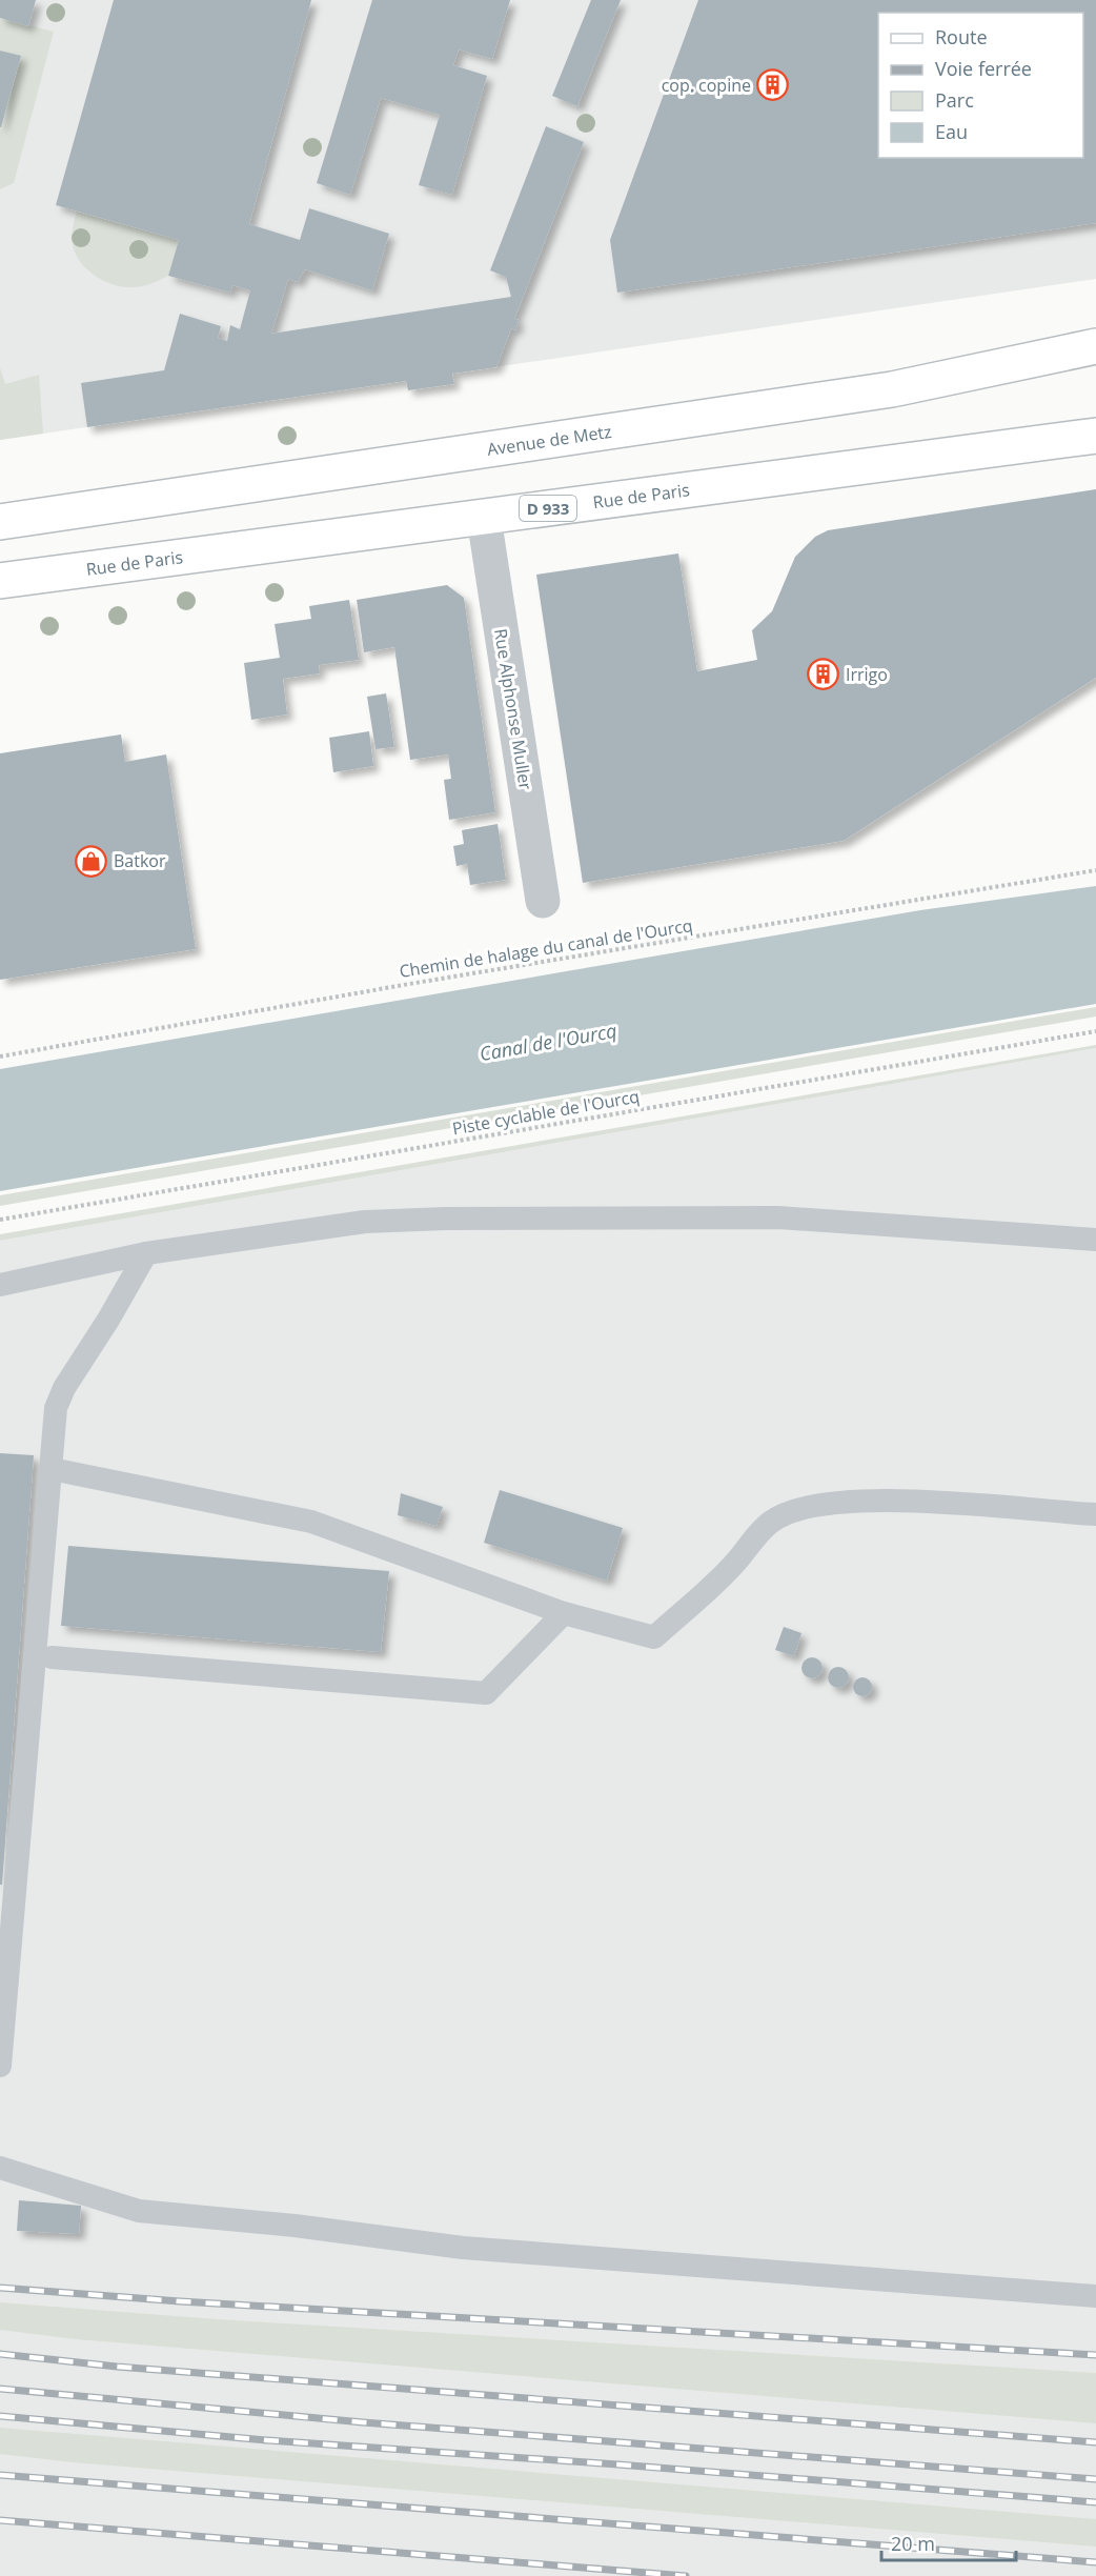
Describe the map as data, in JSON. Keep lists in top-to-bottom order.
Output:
{
  "streets": {
    "main road": ["Avenue de Metz", "Rue de Paris", "D 933"],
    "street": ["Rue Alphonse Muller"],
    "path": ["Chemin de halage du canal de l'Ourcq", "Piste cyclable de l'Ourcq"]
  },
  "crossings": [
    ["Rue de Paris", "Rue Alphonse Muller"]
  ],
  "water": ["Canal de l'Ourcq"],
  "places": {
    "building": ["cop. copine", "Irrigo"],
    "shop": ["Batkor"]
  },
  "legend": [
    "Route",
    "Voie ferrée",
    "Parc",
    "Eau"
  ],
  "scale_bar": "20 m"
}
